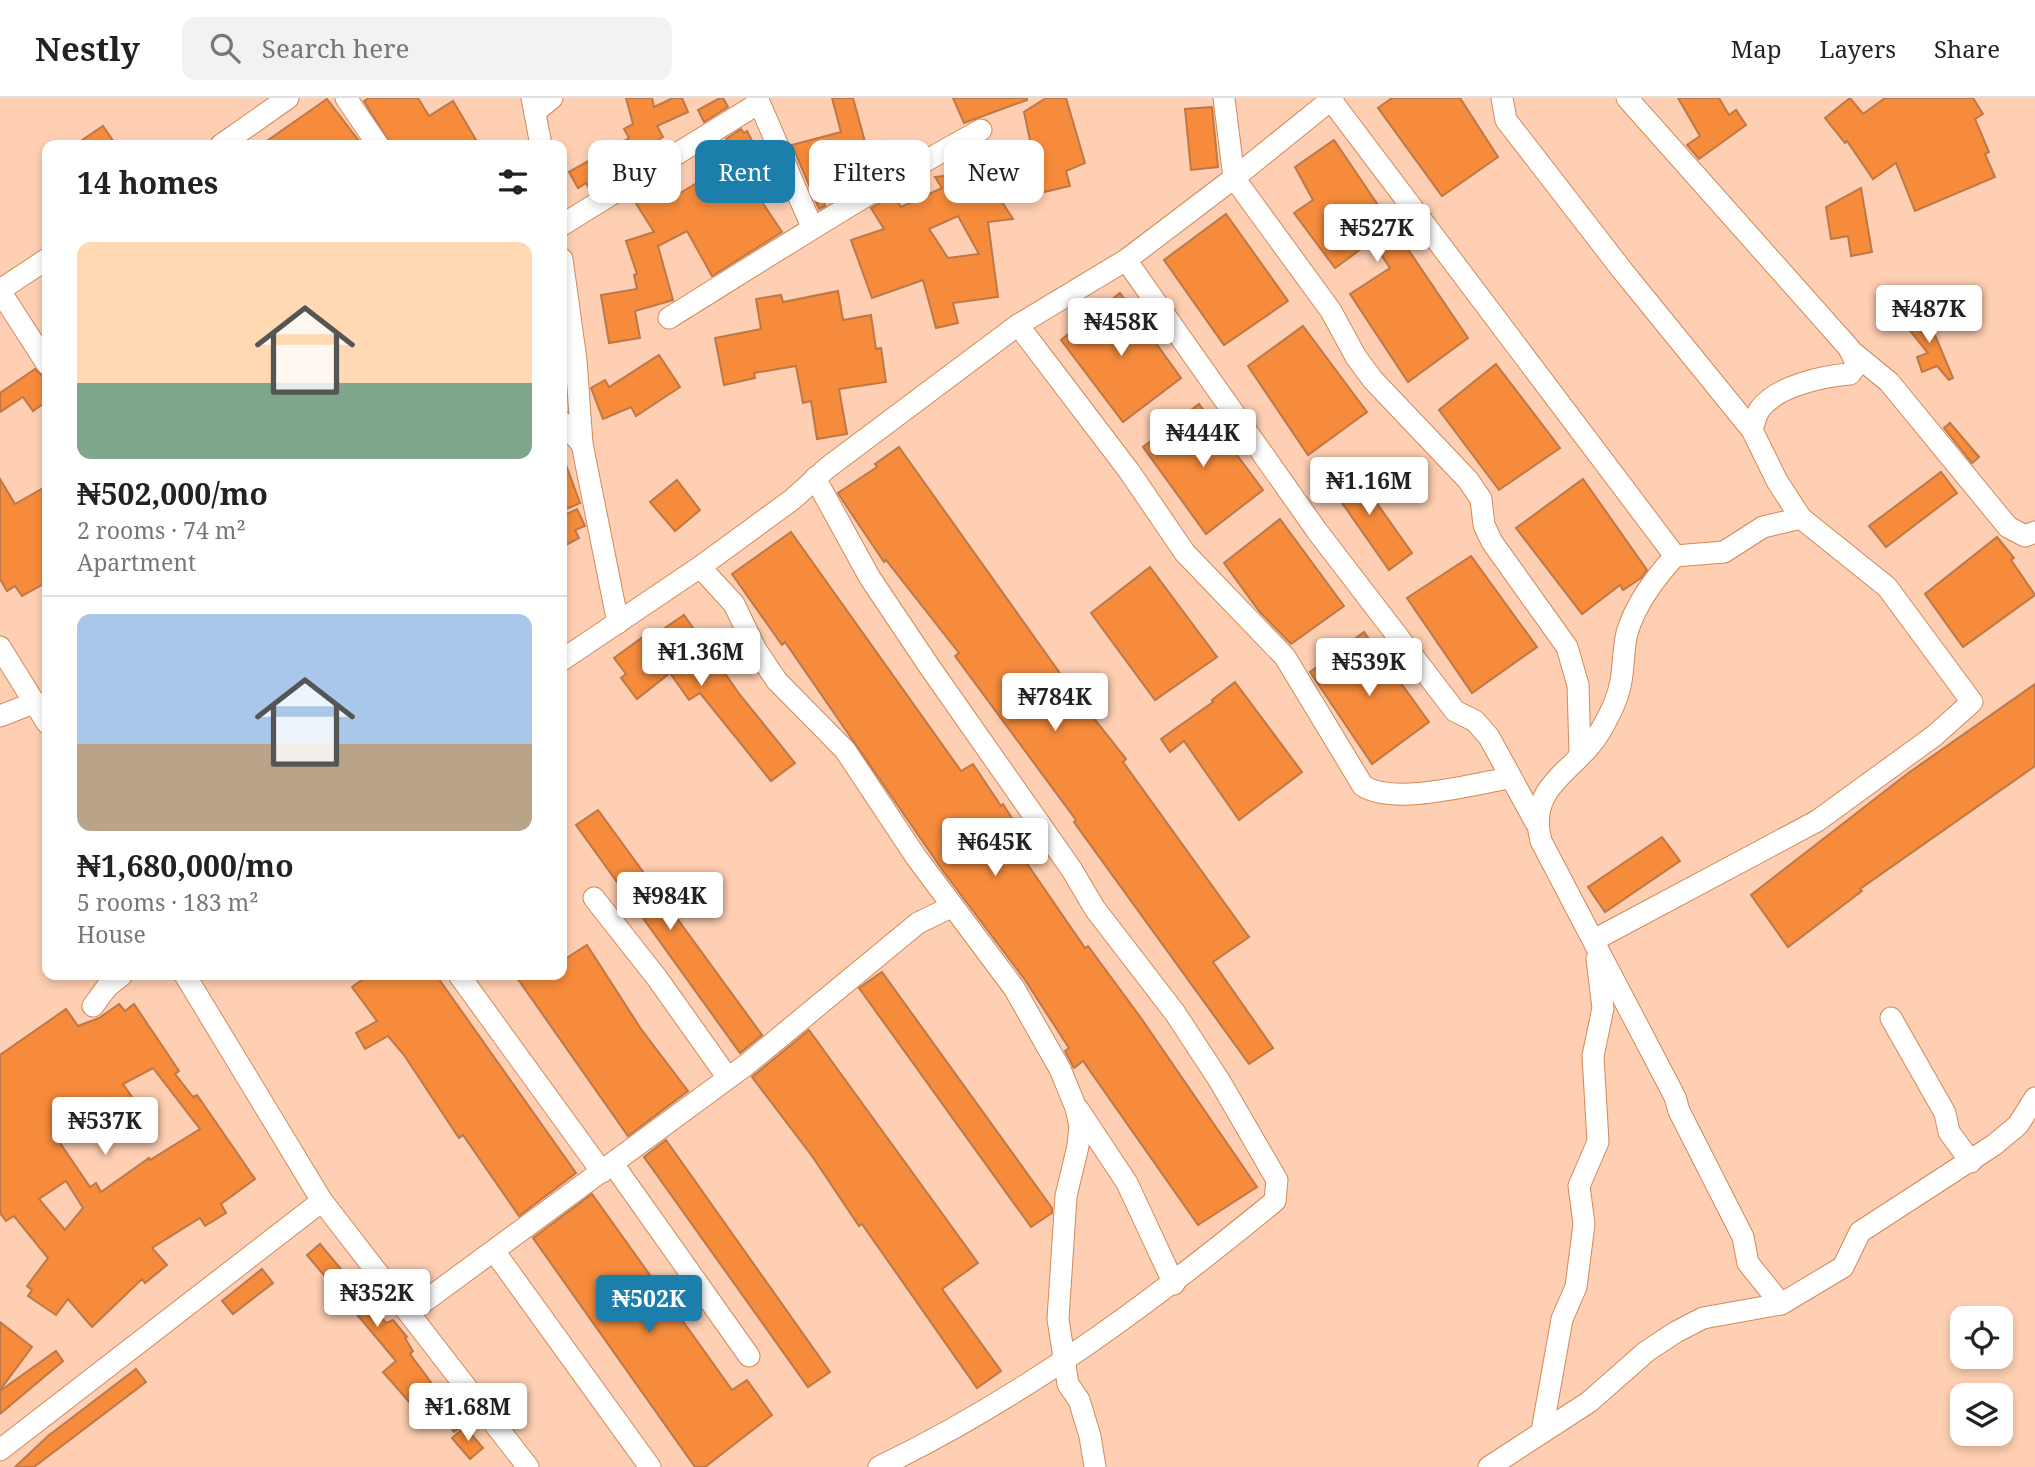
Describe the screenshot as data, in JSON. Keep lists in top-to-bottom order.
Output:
{
  "page": {
    "header": "Nestly",
    "search": "Search here",
    "nav": ["Map", "Layers", "Share"],
    "chip": [
      "Buy",
      "Rent",
      "Filters",
      "New"
    ],
    "heading": "14 homes",
    "price": [
      "₦527K",
      "₦487K",
      "₦458K",
      "₦444K",
      "₦1.16M",
      "₦1.36M",
      "₦539K",
      "₦784K",
      "₦645K",
      "₦984K",
      "₦537K",
      "₦352K",
      "₦502K",
      "₦1.68M"
    ],
    "list": [
      {
        "name": "₦502,000/mo",
        "note": "2 rooms · 74 m² · Apartment"
      },
      {
        "name": "₦1,680,000/mo",
        "note": "5 rooms · 183 m² · House"
      }
    ]
  }
}
